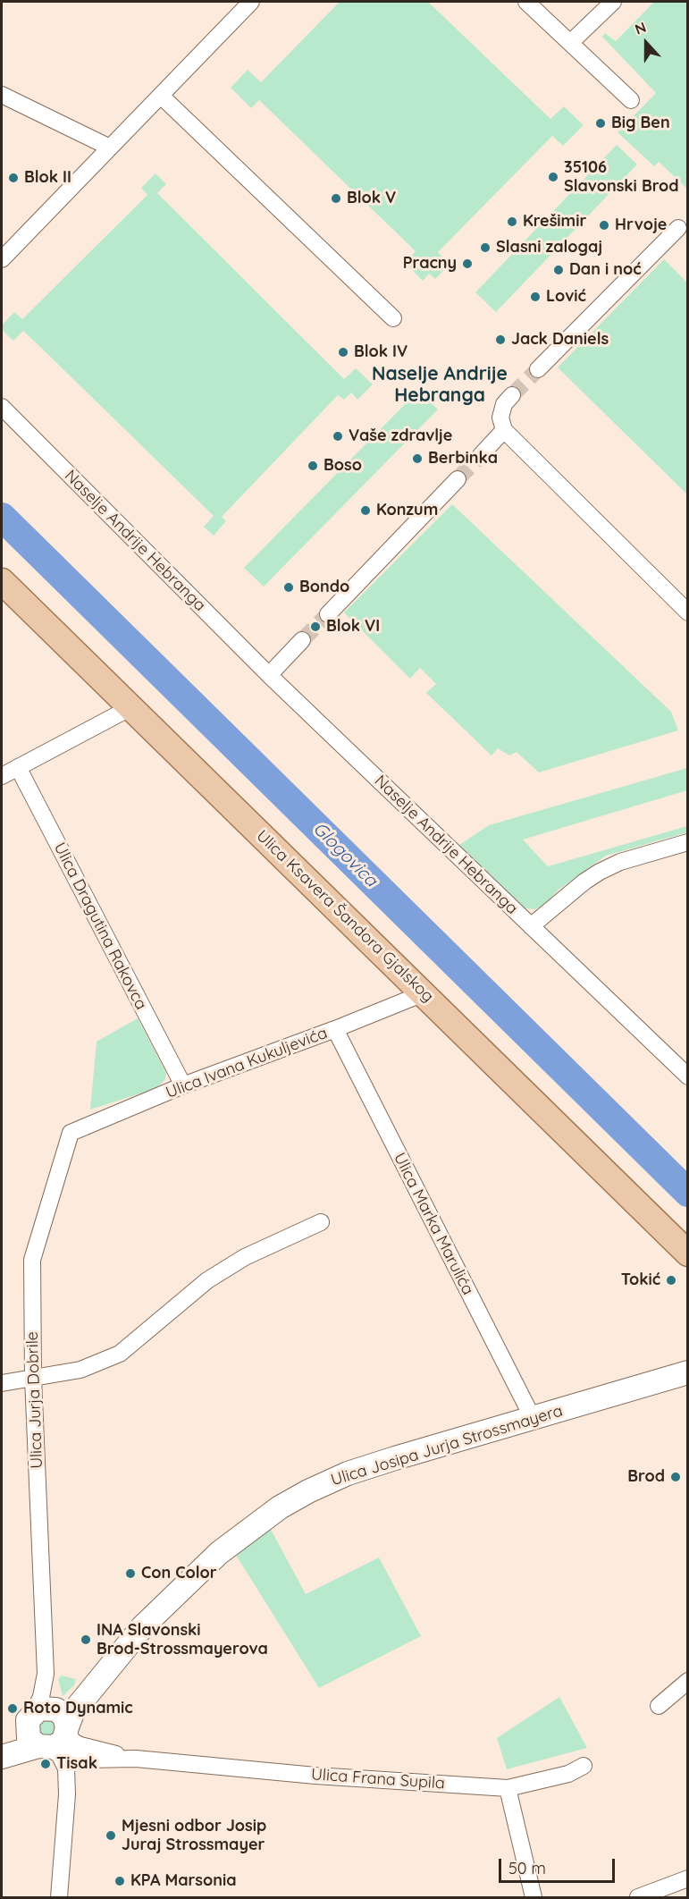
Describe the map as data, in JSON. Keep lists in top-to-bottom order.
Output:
{
  "streets": {
    "main road": ["Ulica Ksavera Šandora Gjalskog", "Ulica Josipa Jurja Strossmayera"],
    "street": [
      "Naselje Andrije Hebranga",
      "Ulica Dragutina Rakovca",
      "Ulica Ivana Kukuljevića",
      "Ulica Marka Marulića",
      "Ulica Jurja Dobrile",
      "Ulica Frana Supila"
    ]
  },
  "crossings": [
    ["Ulica Ksavera Šandora Gjalskog", "Ulica Ivana Kukuljevića"],
    ["Ulica Dragutina Rakovca", "Ulica Ivana Kukuljevića"],
    ["Ulica Ivana Kukuljevića", "Ulica Marka Marulića"],
    ["Ulica Ivana Kukuljevića", "Ulica Jurja Dobrile"],
    ["Ulica Marka Marulića", "Ulica Josipa Jurja Strossmayera"],
    ["Ulica Jurja Dobrile", "Ulica Josipa Jurja Strossmayera"],
    ["Ulica Jurja Dobrile", "Ulica Frana Supila"],
    ["Ulica Josipa Jurja Strossmayera", "Ulica Frana Supila"]
  ],
  "districts": ["Naselje Andrije Hebranga"],
  "water": ["Glogovica"],
  "places": [
    "Big Ben",
    "35106 Slavonski Brod",
    "Blok II",
    "Blok V",
    "Krešimir",
    "Hrvoje",
    "Slasni zalogaj",
    "Pracny",
    "Dan i noć",
    "Lović",
    "Jack Daniels",
    "Blok IV",
    "Vaše zdravlje",
    "Berbinka",
    "Boso",
    "Konzum",
    "Bondo",
    "Blok VI",
    "Tokić",
    "Brod",
    "Con Color",
    "INA Slavonski Brod-Strossmayerova",
    "Roto Dynamic",
    "Tisak",
    "Mjesni odbor Josip Juraj Strossmayer",
    "KPA Marsonia"
  ],
  "scale_bar": "50 m",
  "north": "top"
}
